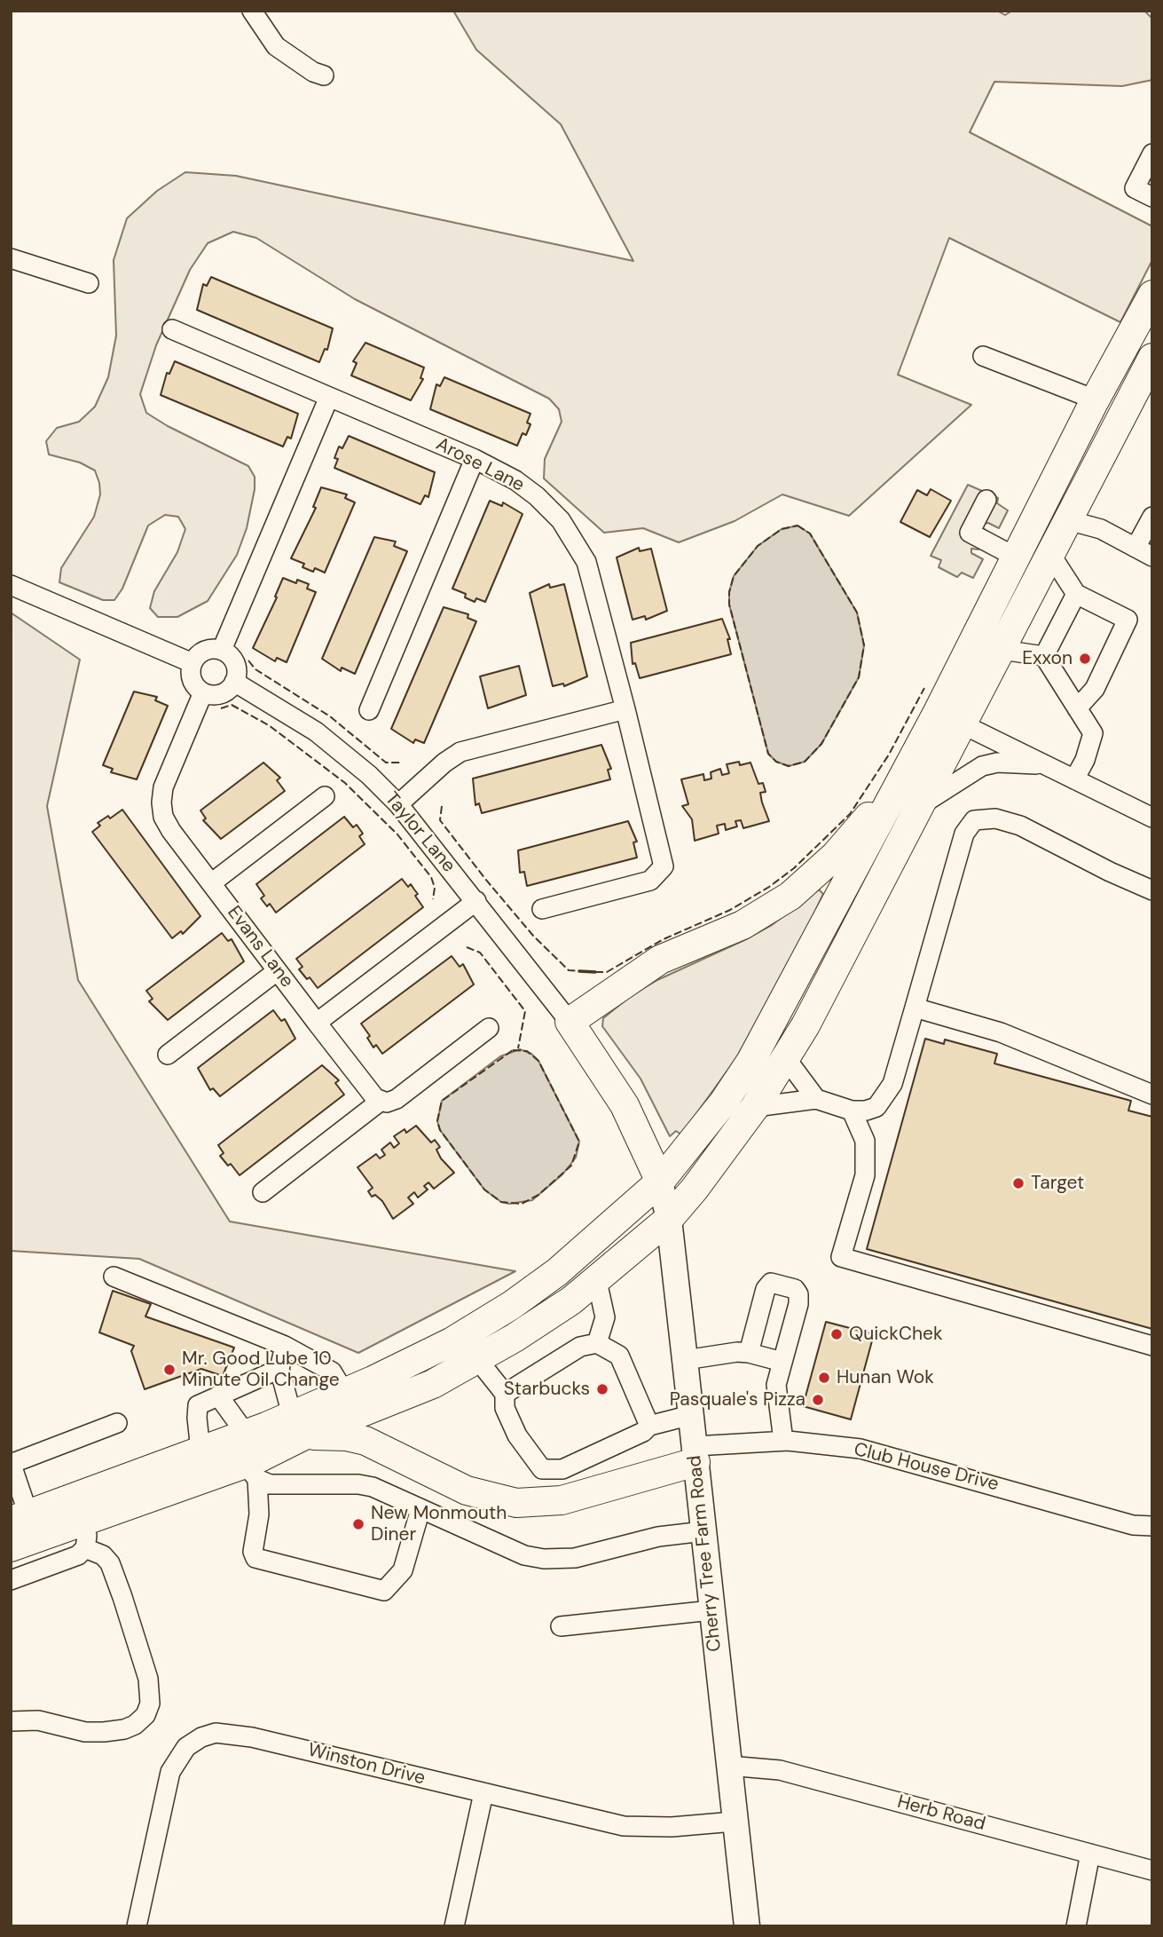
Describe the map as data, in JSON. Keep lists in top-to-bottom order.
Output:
{
  "streets": {
    "main road": ["Cherry Tree Farm Road"],
    "street": [
      "Arose Lane",
      "Taylor Lane",
      "Evans Lane",
      "Club House Drive",
      "Winston Drive",
      "Herb Road"
    ]
  },
  "crossings": [
    ["Taylor Lane", "Evans Lane"],
    ["Club House Drive", "Cherry Tree Farm Road"],
    ["Cherry Tree Farm Road", "Winston Drive"],
    ["Cherry Tree Farm Road", "Herb Road"]
  ],
  "places": [
    "Exxon",
    "Target",
    "QuickChek",
    "Mr. Good Lube 10 Minute Oil Change",
    "Hunan Wok",
    "Starbucks",
    "Pasquale's Pizza",
    "New Monmouth Diner"
  ]
}
